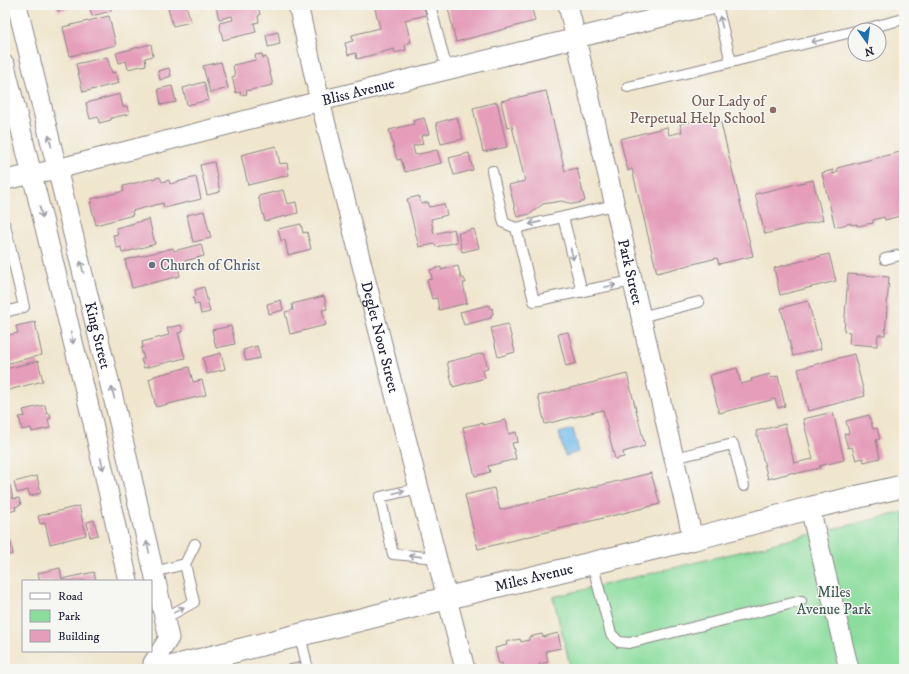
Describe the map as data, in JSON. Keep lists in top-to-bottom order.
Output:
{
  "streets": {
    "street": [
      "Bliss Avenue",
      "Park Street",
      "King Street",
      "Deglet Noor Street",
      "Miles Avenue"
    ]
  },
  "crossings": [
    ["Bliss Avenue", "Park Street"],
    ["Bliss Avenue", "King Street"],
    ["Bliss Avenue", "Deglet Noor Street"],
    ["Park Street", "Miles Avenue"],
    ["King Street", "Miles Avenue"],
    ["Deglet Noor Street", "Miles Avenue"]
  ],
  "parks": ["Miles Avenue Park"],
  "places": ["Our Lady of Perpetual Help School", "Church of Christ"],
  "legend": ["Road", "Park", "Building"],
  "north": "bottom"
}
